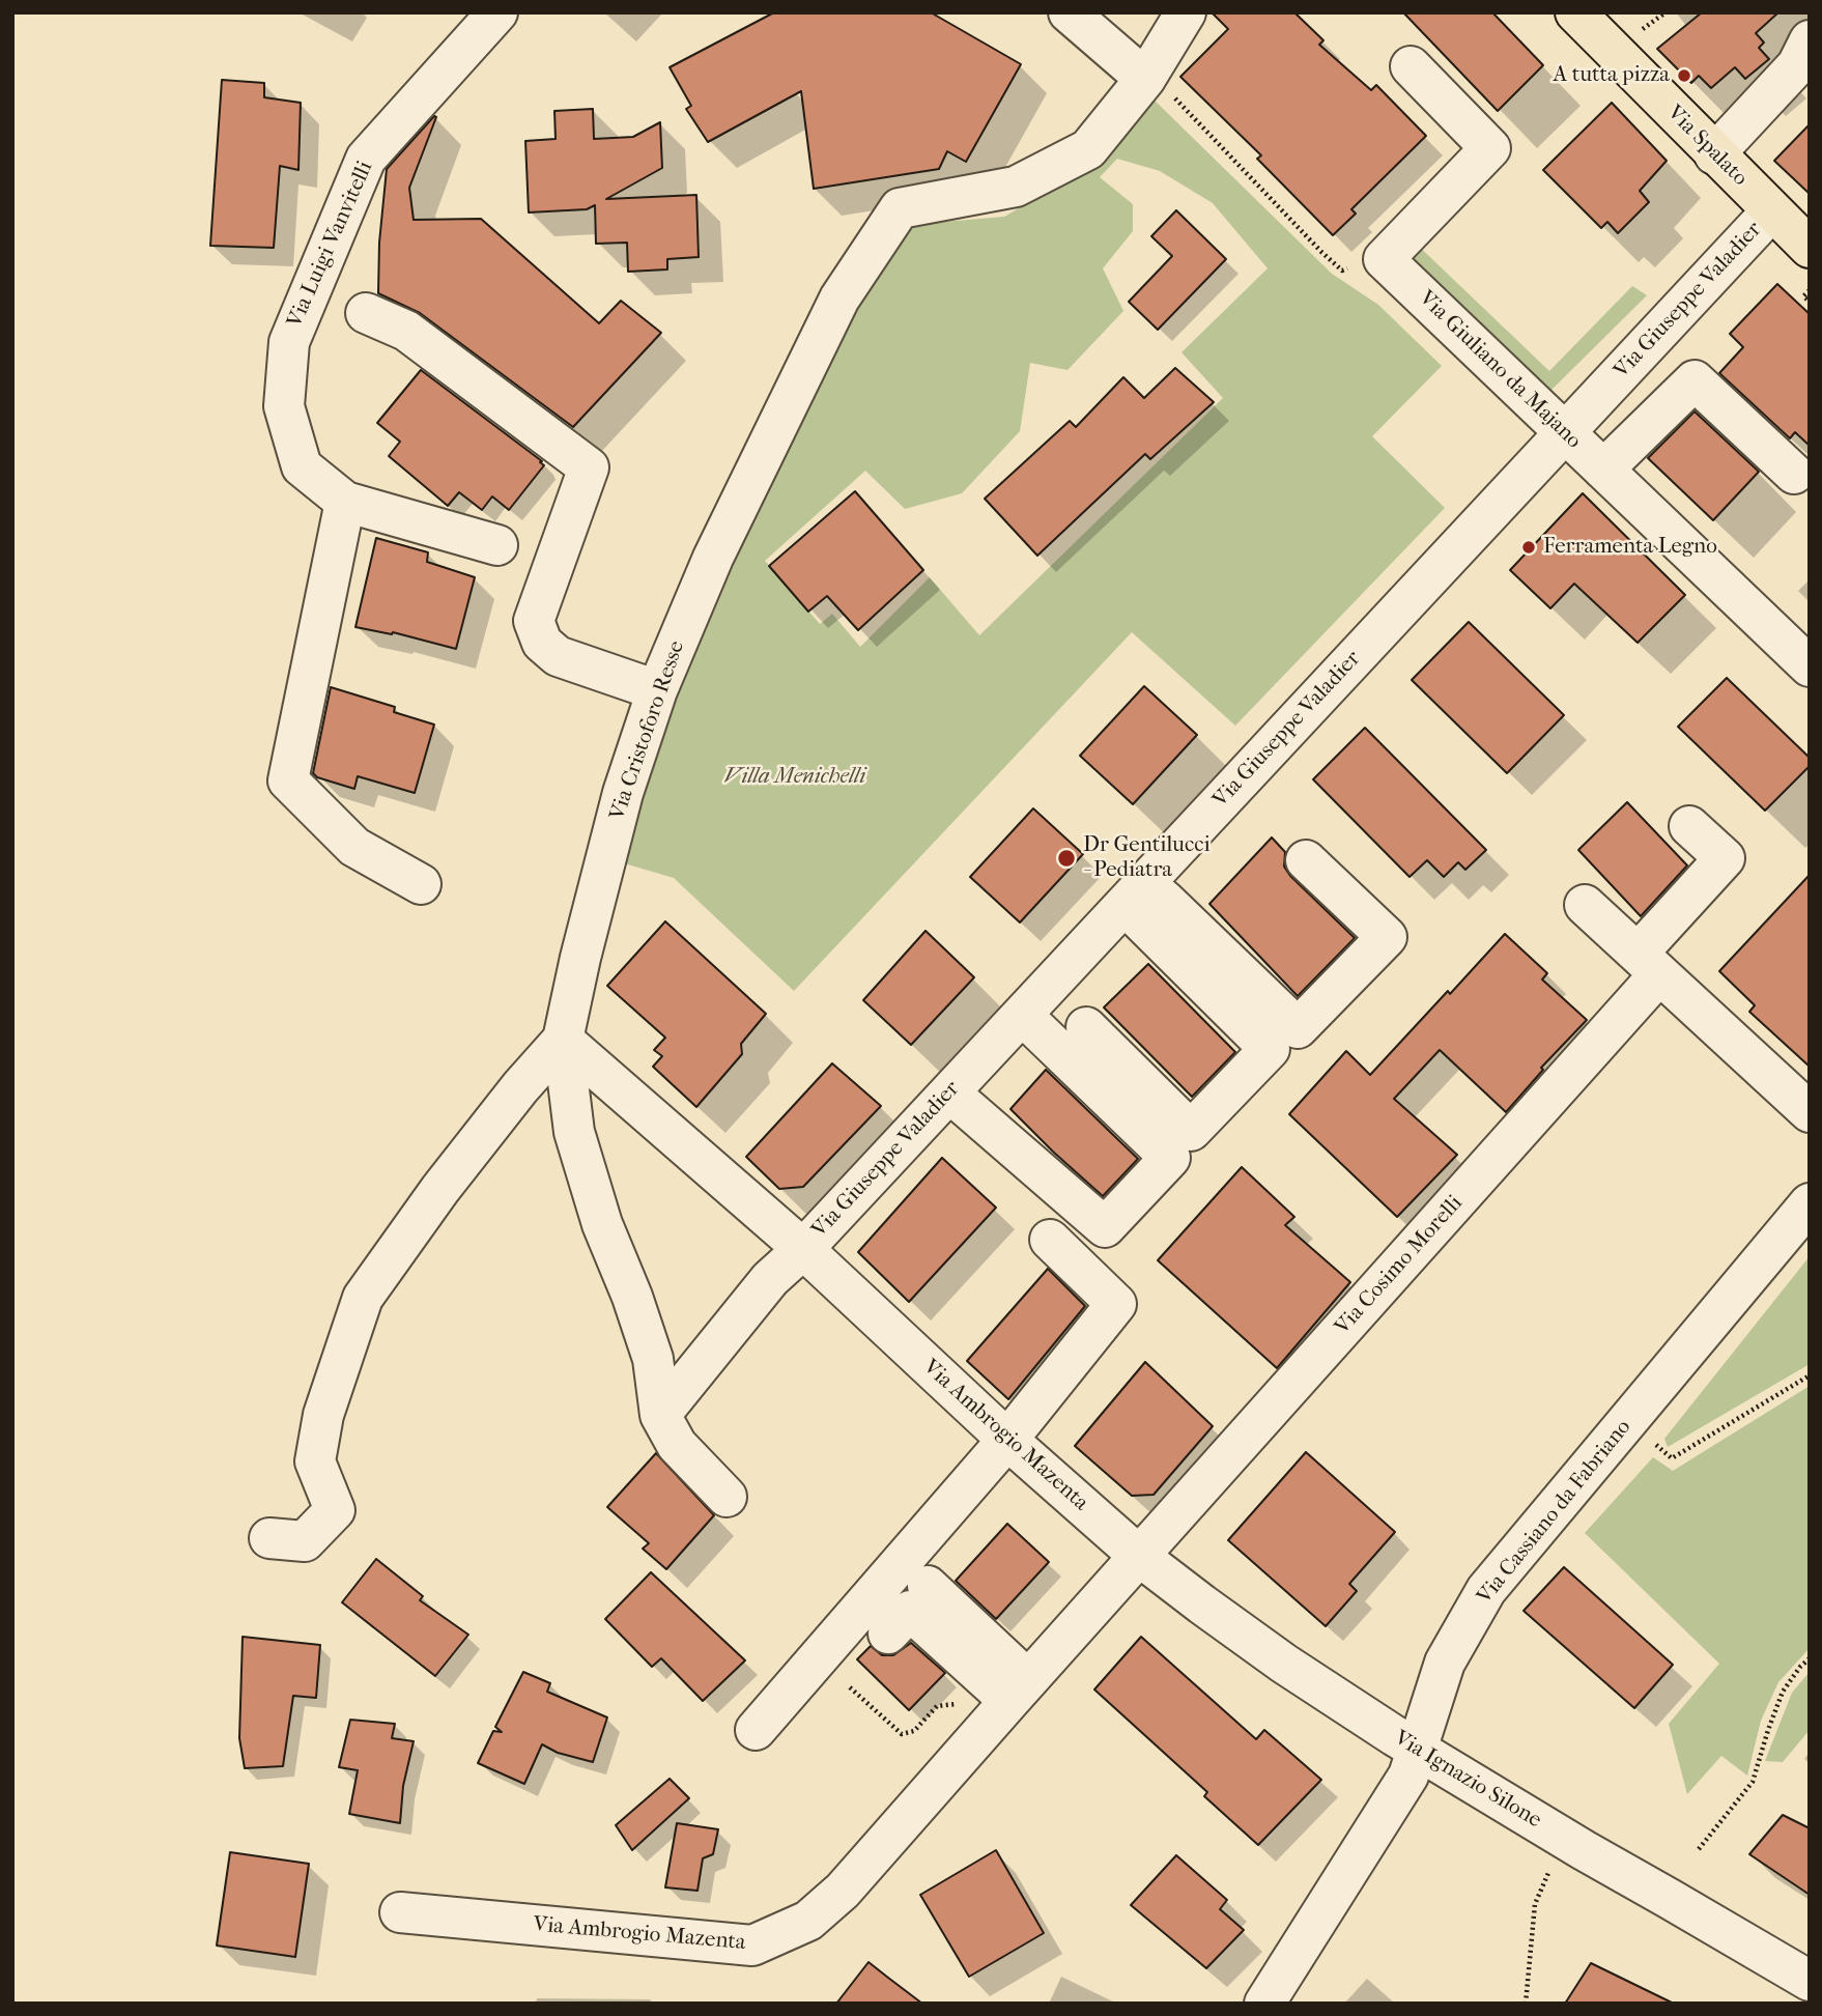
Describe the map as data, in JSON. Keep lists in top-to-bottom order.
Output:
{
  "streets": {
    "main road": ["Via Spalato"],
    "street": [
      "Via Luigi Vanvitelli",
      "Via Giuseppe Valadier",
      "Via Giuliano da Majano",
      "Via Cristoforo Resse",
      "Via Cosimo Morelli",
      "Via Ambrogio Mazenta",
      "Via Cassiano da Fabriano",
      "Via Ignazio Silone"
    ]
  },
  "crossings": [
    ["Via Spalato", "Via Giuseppe Valadier"],
    ["Via Giuseppe Valadier", "Via Giuliano da Majano"],
    ["Via Giuseppe Valadier", "Via Ambrogio Mazenta"],
    ["Via Cristoforo Resse", "Via Ambrogio Mazenta"],
    ["Via Cosimo Morelli", "Via Ambrogio Mazenta"],
    ["Via Cosimo Morelli", "Via Ignazio Silone"],
    ["Via Ambrogio Mazenta", "Via Ignazio Silone"],
    ["Via Cassiano da Fabriano", "Via Ignazio Silone"]
  ],
  "parks": ["Villa Menichelli"],
  "places": ["A tutta pizza", "Ferramenta Legno", "Dr Gentilucci - Pediatra"]
}
